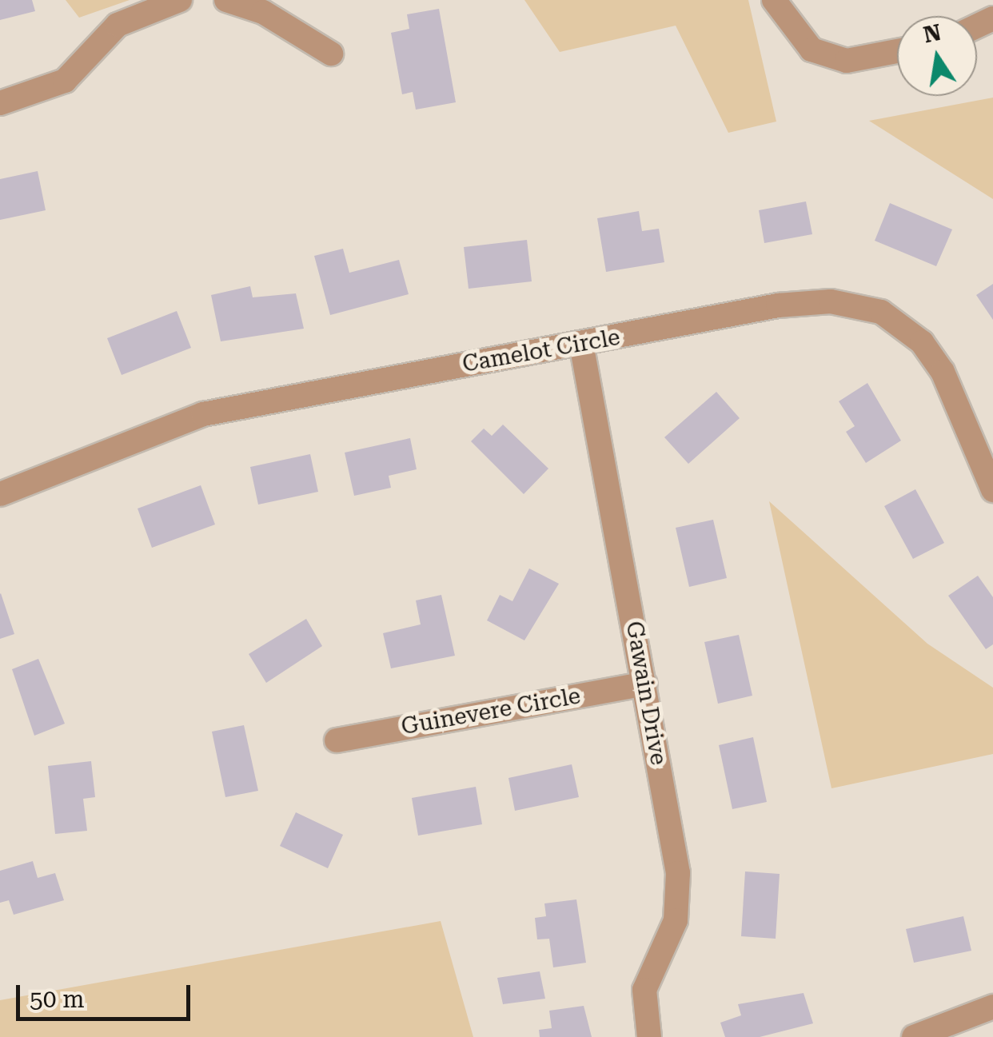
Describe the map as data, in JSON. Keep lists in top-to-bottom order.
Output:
{
  "streets": {
    "street": ["Camelot Circle", "Gawain Drive", "Guinevere Circle"]
  },
  "crossings": [
    ["Camelot Circle", "Gawain Drive"],
    ["Gawain Drive", "Guinevere Circle"]
  ],
  "scale_bar": "50 m",
  "north": "top"
}
